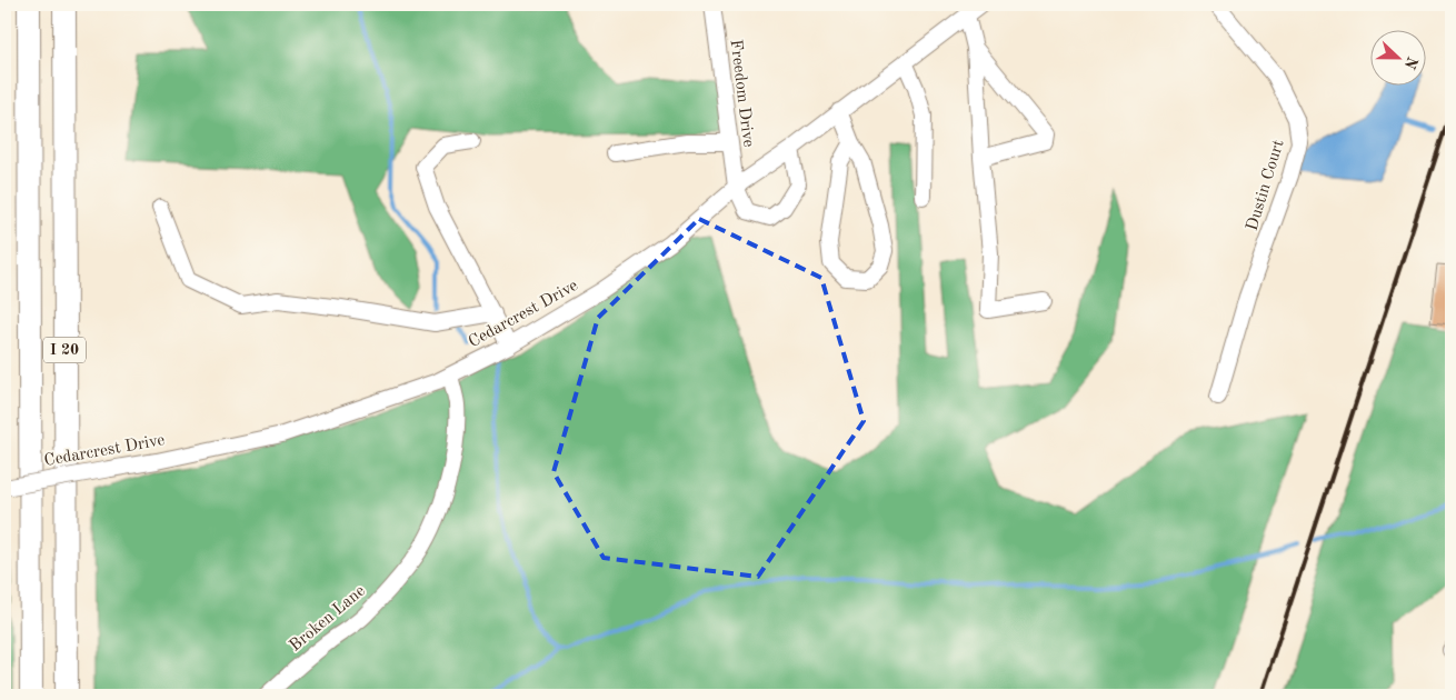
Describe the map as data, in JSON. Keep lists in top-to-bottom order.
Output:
{
  "streets": {
    "highway": ["I 20"],
    "street": [
      "Freedom Drive",
      "Dustin Court",
      "Cedarcrest Drive",
      "Broken Lane"
    ]
  },
  "crossings": [
    ["Freedom Drive", "Cedarcrest Drive"],
    ["Cedarcrest Drive", "Broken Lane"]
  ],
  "north": "right"
}
